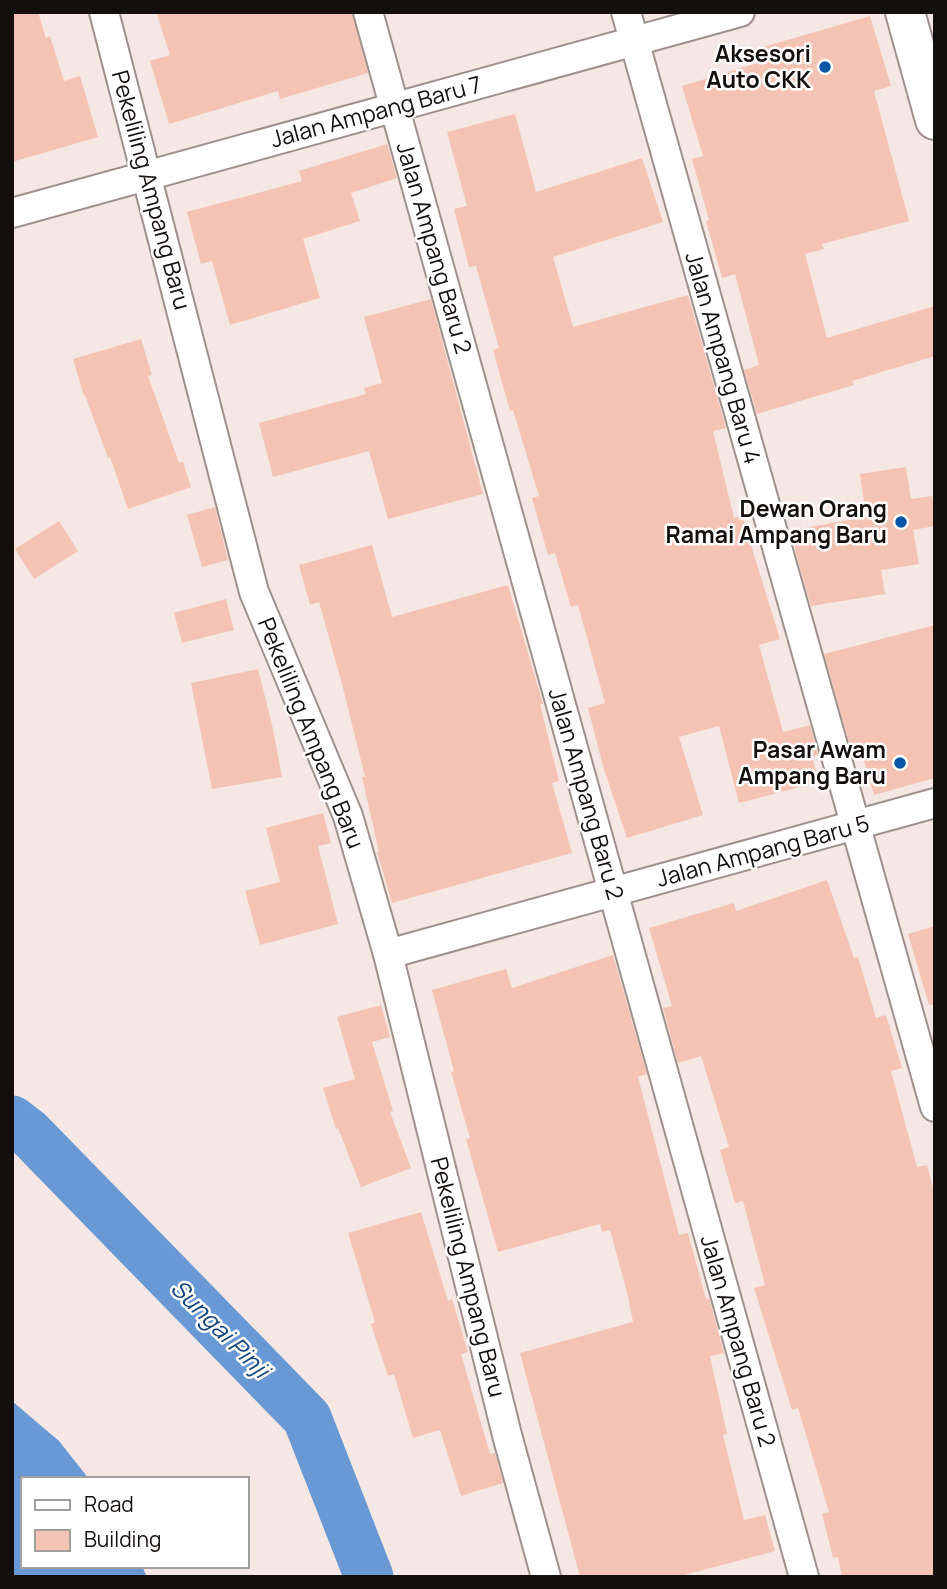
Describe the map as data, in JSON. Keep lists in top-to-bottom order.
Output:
{
  "streets": {
    "street": [
      "Jalan Ampang Baru 7",
      "Pekeliling Ampang Baru",
      "Jalan Ampang Baru 2",
      "Jalan Ampang Baru 4",
      "Jalan Ampang Baru 5"
    ]
  },
  "crossings": [
    ["Jalan Ampang Baru 7", "Pekeliling Ampang Baru"],
    ["Jalan Ampang Baru 7", "Jalan Ampang Baru 2"],
    ["Jalan Ampang Baru 7", "Jalan Ampang Baru 4"],
    ["Pekeliling Ampang Baru", "Jalan Ampang Baru 5"],
    ["Jalan Ampang Baru 2", "Jalan Ampang Baru 5"],
    ["Jalan Ampang Baru 4", "Jalan Ampang Baru 5"]
  ],
  "water": ["Sungai Pinji"],
  "places": ["Aksesori Auto CKK", "Dewan Orang Ramai Ampang Baru", "Pasar Awam Ampang Baru"],
  "legend": ["Road", "Building"]
}
